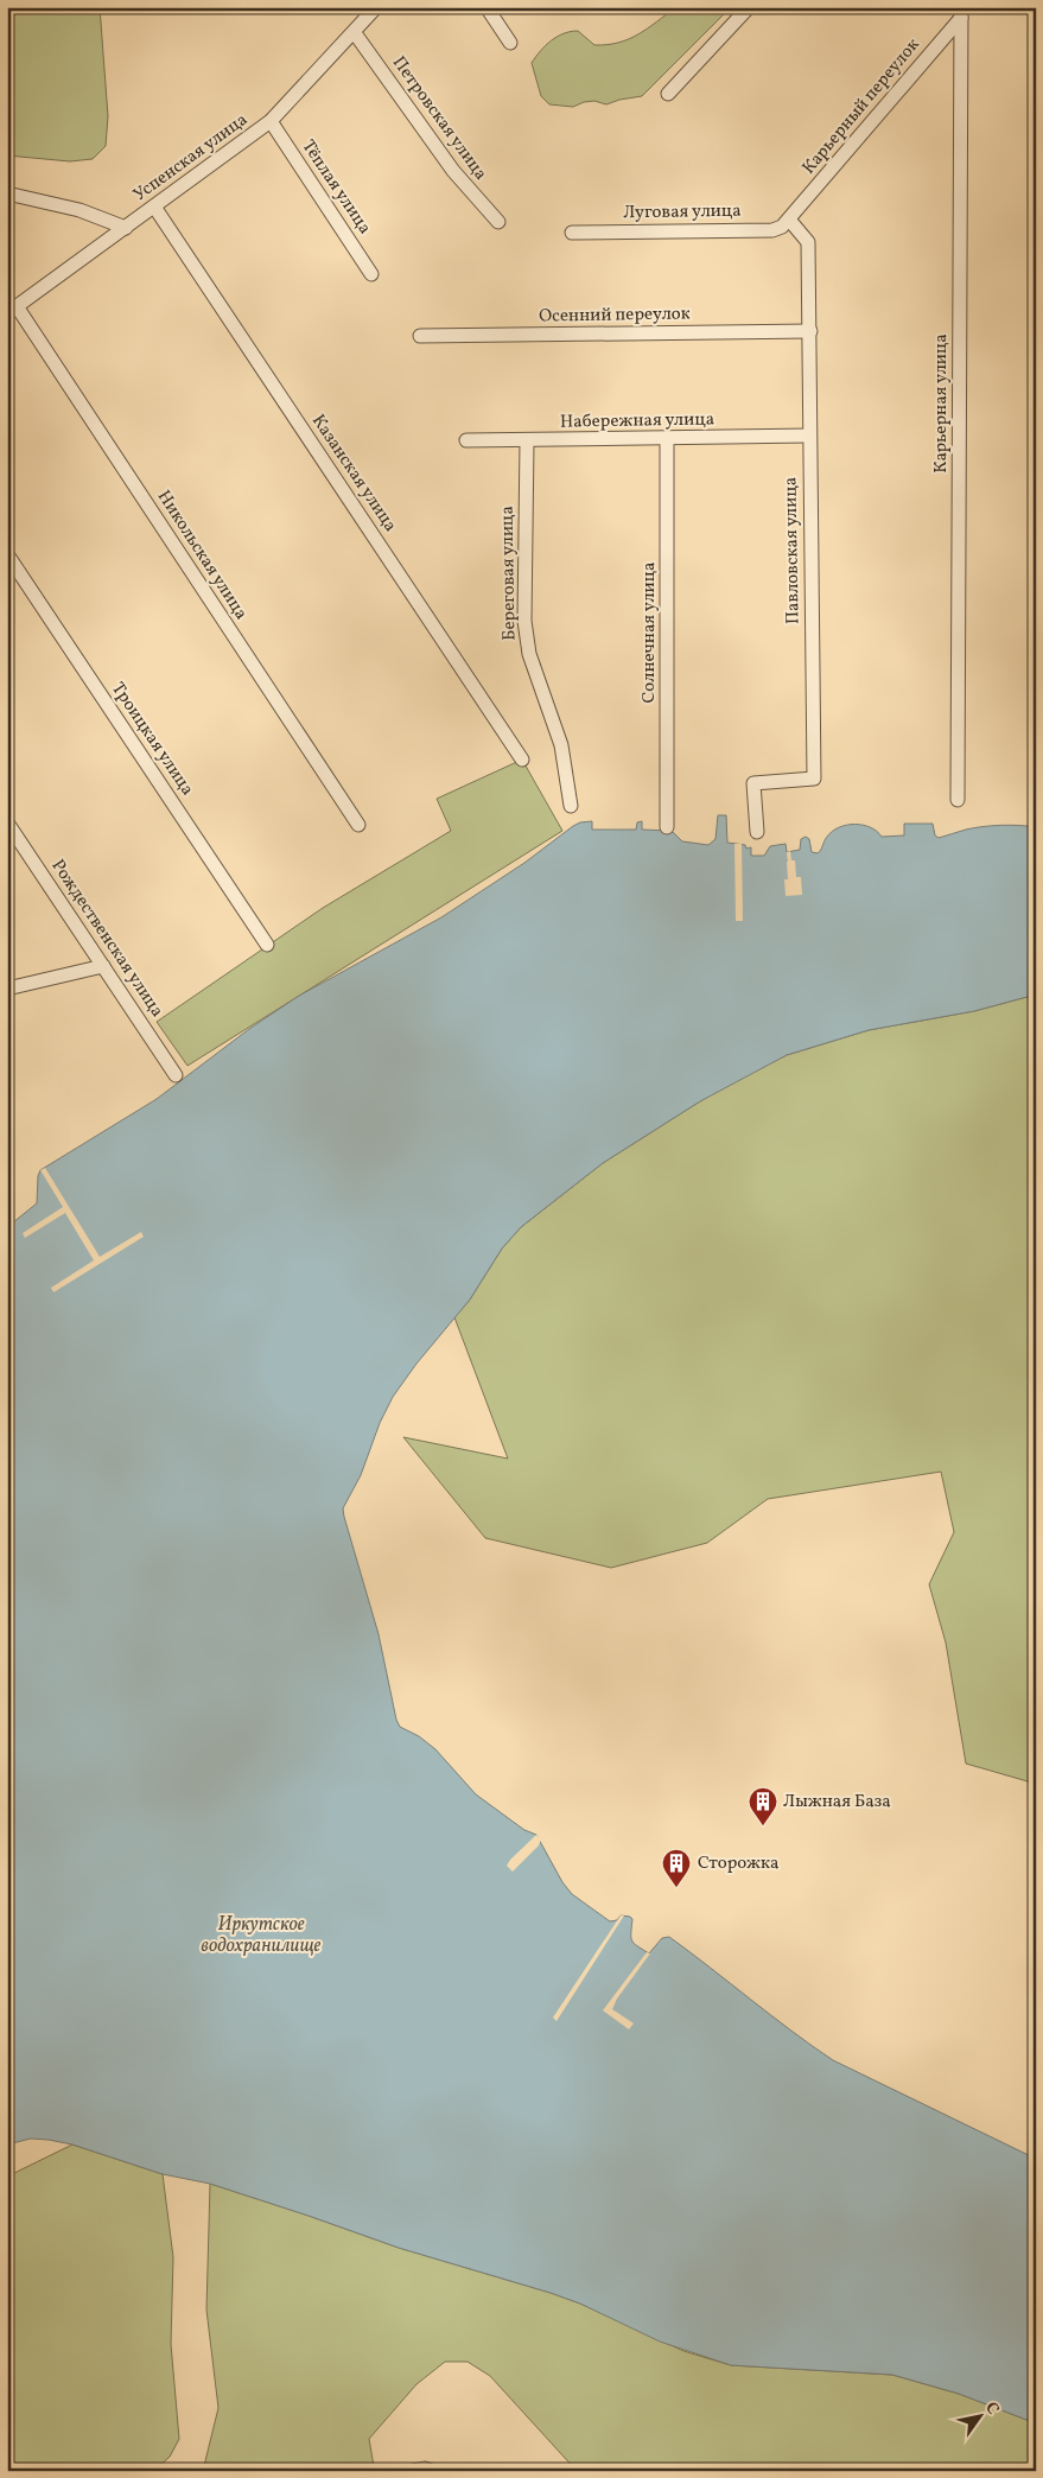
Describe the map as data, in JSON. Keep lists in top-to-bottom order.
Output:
{
  "streets": {
    "street": [
      "Карьерный переулок",
      "Петровская улица",
      "Успенская улица",
      "Тёплая улица",
      "Луговая улица",
      "Осенний переулок",
      "Карьерная улица",
      "Набережная улица",
      "Казанская улица",
      "Павловская улица",
      "Никольская улица",
      "Береговая улица",
      "Солнечная улица",
      "Троицкая улица",
      "Рождественская улица"
    ]
  },
  "crossings": [
    ["Карьерный переулок", "Луговая улица"],
    ["Карьерный переулок", "Карьерная улица"],
    ["Карьерный переулок", "Павловская улица"],
    ["Петровская улица", "Успенская улица"],
    ["Успенская улица", "Тёплая улица"],
    ["Успенская улица", "Казанская улица"],
    ["Успенская улица", "Никольская улица"],
    ["Луговая улица", "Павловская улица"],
    ["Осенний переулок", "Павловская улица"],
    ["Набережная улица", "Павловская улица"],
    ["Набережная улица", "Береговая улица"],
    ["Набережная улица", "Солнечная улица"]
  ],
  "water": ["Иркутское водохранилище"],
  "places": {
    "building": ["Лыжная База", "Сторожка"]
  },
  "north": "top right"
}
